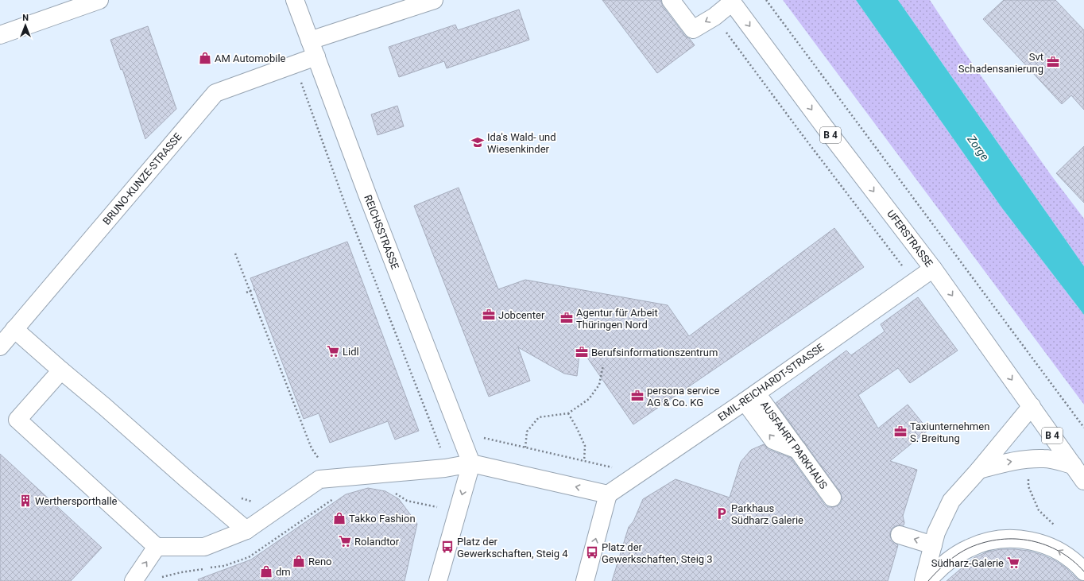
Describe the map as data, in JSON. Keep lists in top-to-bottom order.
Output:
{
  "streets": {
    "street": [
      "B 4",
      "BRUNO-KUNZE-STRASSE",
      "REICHSSTRASSE",
      "UFERSTRASSE",
      "EMIL-REICHARDT-STRASSE",
      "AUSFAHRT PARKHAUS"
    ]
  },
  "crossings": [
    ["BRUNO-KUNZE-STRASSE", "REICHSSTRASSE"],
    ["UFERSTRASSE", "EMIL-REICHARDT-STRASSE"],
    ["EMIL-REICHARDT-STRASSE", "AUSFAHRT PARKHAUS"]
  ],
  "one_way": ["UFERSTRASSE", "AUSFAHRT PARKHAUS"],
  "water": ["Zorge"],
  "places": {
    "shop": [
      "AM Automobile",
      "Takko Fashion",
      "Reno",
      "dm"
    ],
    "office": [
      "Svt Schadensanierung",
      "Jobcenter",
      "Agentur für Arbeit Thüringen Nord",
      "Berufsinformationszentrum",
      "persona service AG & Co. KG",
      "Taxiunternehmen S. Breitung"
    ],
    "school or university": ["Ida's Wald- und Wiesenkinder"],
    "supermarket": ["Lidl", "Rolandtor", "Südharz-Galerie"],
    "building": ["Werthersporthalle"],
    "parking": ["Parkhaus Südharz Galerie"],
    "bus stop": ["Platz der Gewerkschaften, Steig 4", "Platz der Gewerkschaften, Steig 3"]
  },
  "north": "top"
}
